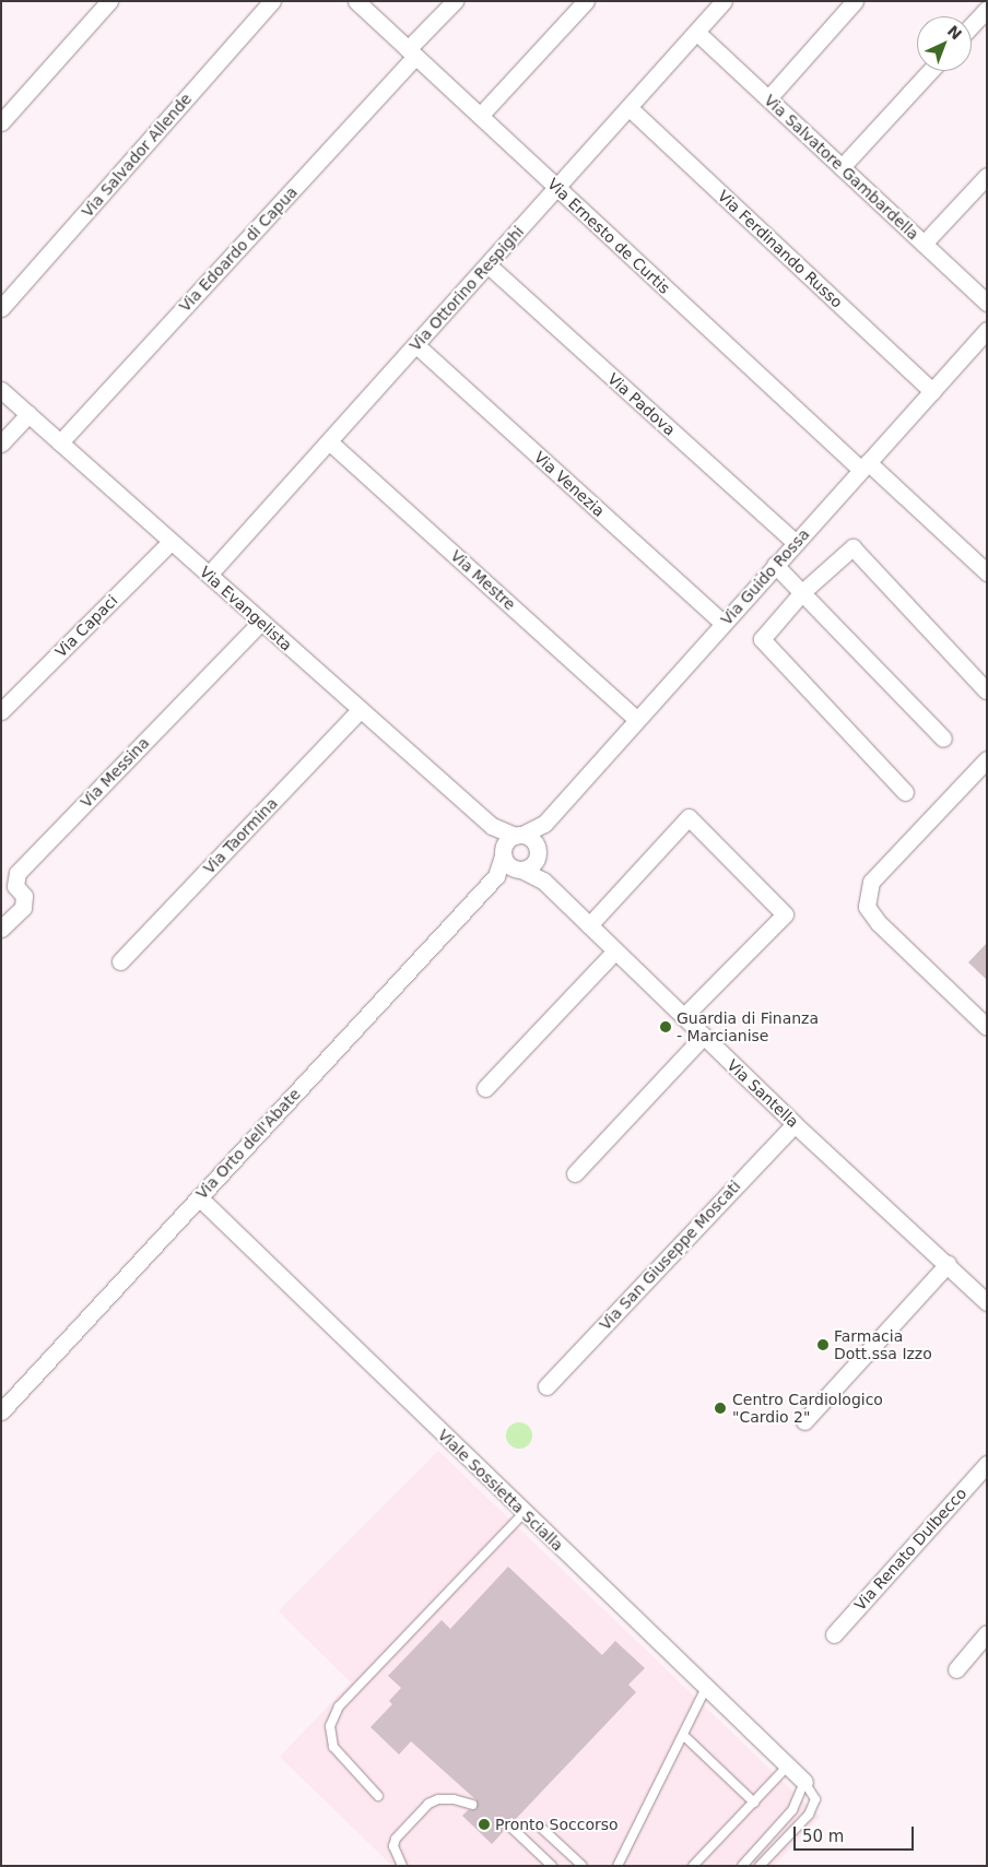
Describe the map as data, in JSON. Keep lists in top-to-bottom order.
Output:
{
  "streets": {
    "street": [
      "Via Salvador Allende",
      "Via Salvatore Gambardella",
      "Via Ernesto de Curtis",
      "Via Edoardo di Capua",
      "Via Ferdinando Russo",
      "Via Ottorino Respighi",
      "Via Padova",
      "Via Venezia",
      "Via Guido Rossa",
      "Via Mestre",
      "Via Evangelista",
      "Via Capaci",
      "Via Messina",
      "Via Taormina",
      "Via Santella",
      "Via Orto dell'Abate",
      "Via San Giuseppe Moscati",
      "Viale Sossietta Scialla",
      "Via Renato Dulbecco"
    ]
  },
  "crossings": [
    ["Via Salvatore Gambardella", "Via Ottorino Respighi"],
    ["Via Ernesto de Curtis", "Via Edoardo di Capua"],
    ["Via Ernesto de Curtis", "Via Ottorino Respighi"],
    ["Via Ernesto de Curtis", "Via Guido Rossa"],
    ["Via Edoardo di Capua", "Via Evangelista"],
    ["Via Ferdinando Russo", "Via Ottorino Respighi"],
    ["Via Ferdinando Russo", "Via Guido Rossa"],
    ["Via Ottorino Respighi", "Via Padova"],
    ["Via Ottorino Respighi", "Via Venezia"],
    ["Via Ottorino Respighi", "Via Mestre"],
    ["Via Ottorino Respighi", "Via Evangelista"],
    ["Via Padova", "Via Guido Rossa"],
    ["Via Venezia", "Via Guido Rossa"],
    ["Via Guido Rossa", "Via Mestre"],
    ["Via Guido Rossa", "Via Evangelista"],
    ["Via Guido Rossa", "Via Santella"],
    ["Via Guido Rossa", "Via Orto dell'Abate"],
    ["Via Evangelista", "Via Capaci"],
    ["Via Evangelista", "Via Messina"],
    ["Via Evangelista", "Via Taormina"],
    ["Via Evangelista", "Via Santella"],
    ["Via Evangelista", "Via Orto dell'Abate"],
    ["Via Santella", "Via Orto dell'Abate"],
    ["Via Santella", "Via San Giuseppe Moscati"],
    ["Via Orto dell'Abate", "Viale Sossietta Scialla"]
  ],
  "places": [
    "Guardia di Finanza - Marcianise",
    "Farmacia Dott.ssa Izzo",
    "Centro Cardiologico \"Cardio 2\"",
    "Pronto Soccorso"
  ],
  "scale_bar": "50 m",
  "north": "top right"
}
